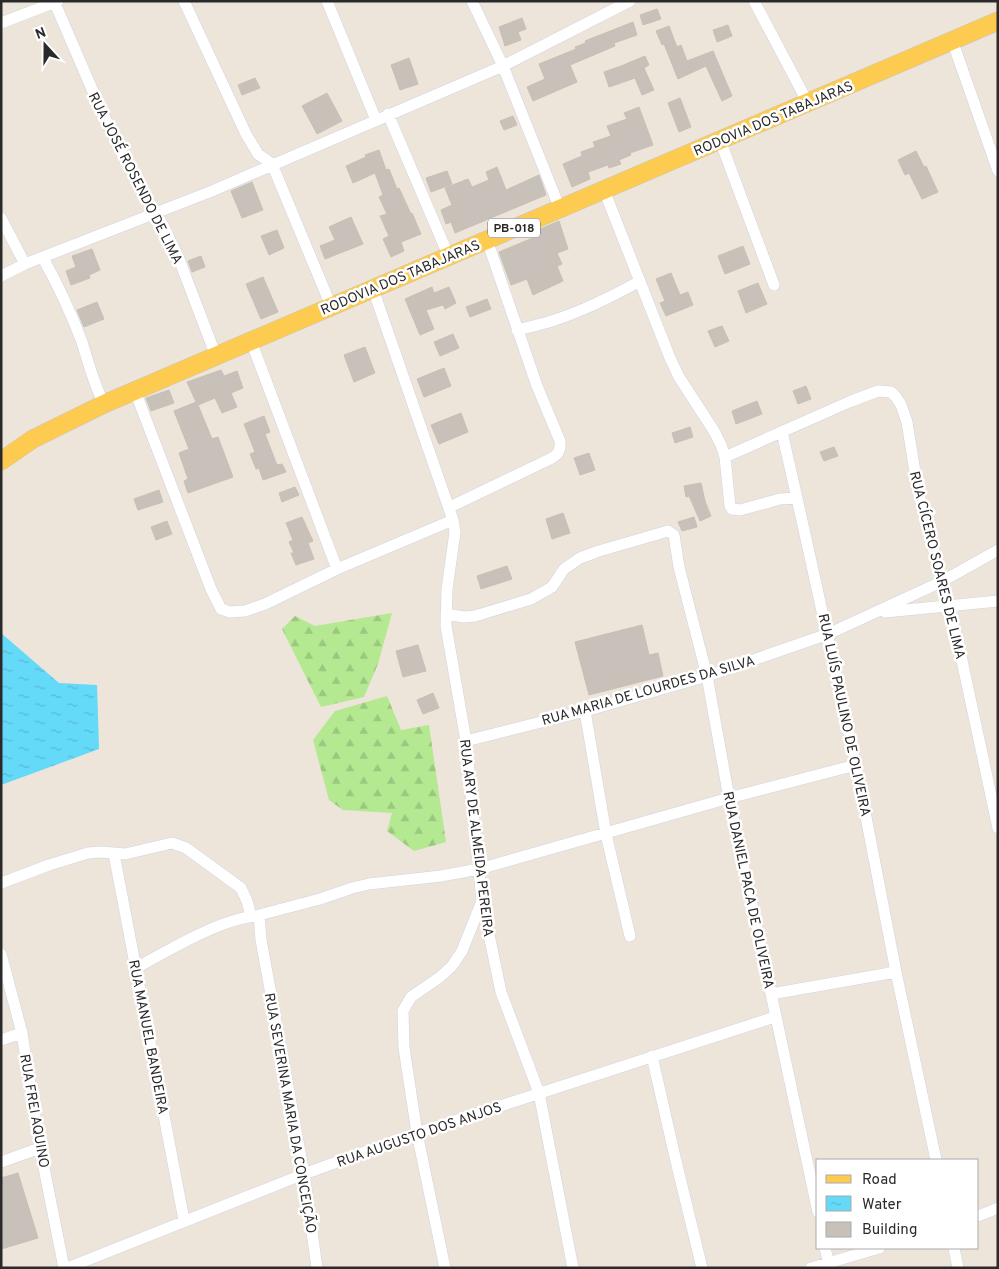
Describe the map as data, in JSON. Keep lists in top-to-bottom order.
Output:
{
  "streets": {
    "main road": ["RODOVIA DOS TABAJARAS", "PB-018"],
    "street": [
      "RUA JOSÉ ROSENDO DE LIMA",
      "RUA CÍCERO SOARES DE LIMA",
      "RUA MARIA DE LOURDES DA SILVA",
      "RUA LUÍS PAULINO DE OLIVEIRA",
      "RUA ARY DE ALMEIDA PEREIRA",
      "RUA DANIEL PACA DE OLIVEIRA",
      "RUA MANUEL BANDEIRA",
      "RUA FREI AQUINO",
      "RUA SEVERINA MARIA DA CONCEIÇÃO",
      "RUA AUGUSTO DOS ANJOS"
    ]
  },
  "crossings": [
    ["RODOVIA DOS TABAJARAS", "RUA JOSÉ ROSENDO DE LIMA"],
    ["RODOVIA DOS TABAJARAS", "RUA ARY DE ALMEIDA PEREIRA"],
    ["RUA CÍCERO SOARES DE LIMA", "RUA MARIA DE LOURDES DA SILVA"],
    ["RUA CÍCERO SOARES DE LIMA", "RUA LUÍS PAULINO DE OLIVEIRA"],
    ["RUA MARIA DE LOURDES DA SILVA", "RUA LUÍS PAULINO DE OLIVEIRA"],
    ["RUA MARIA DE LOURDES DA SILVA", "RUA ARY DE ALMEIDA PEREIRA"],
    ["RUA MARIA DE LOURDES DA SILVA", "RUA DANIEL PACA DE OLIVEIRA"],
    ["RUA ARY DE ALMEIDA PEREIRA", "RUA DANIEL PACA DE OLIVEIRA"],
    ["RUA ARY DE ALMEIDA PEREIRA", "RUA AUGUSTO DOS ANJOS"],
    ["RUA DANIEL PACA DE OLIVEIRA", "RUA AUGUSTO DOS ANJOS"],
    ["RUA MANUEL BANDEIRA", "RUA SEVERINA MARIA DA CONCEIÇÃO"],
    ["RUA MANUEL BANDEIRA", "RUA AUGUSTO DOS ANJOS"],
    ["RUA FREI AQUINO", "RUA AUGUSTO DOS ANJOS"],
    ["RUA SEVERINA MARIA DA CONCEIÇÃO", "RUA AUGUSTO DOS ANJOS"]
  ],
  "legend": ["Road", "Water", "Building"],
  "north": "top"
}
